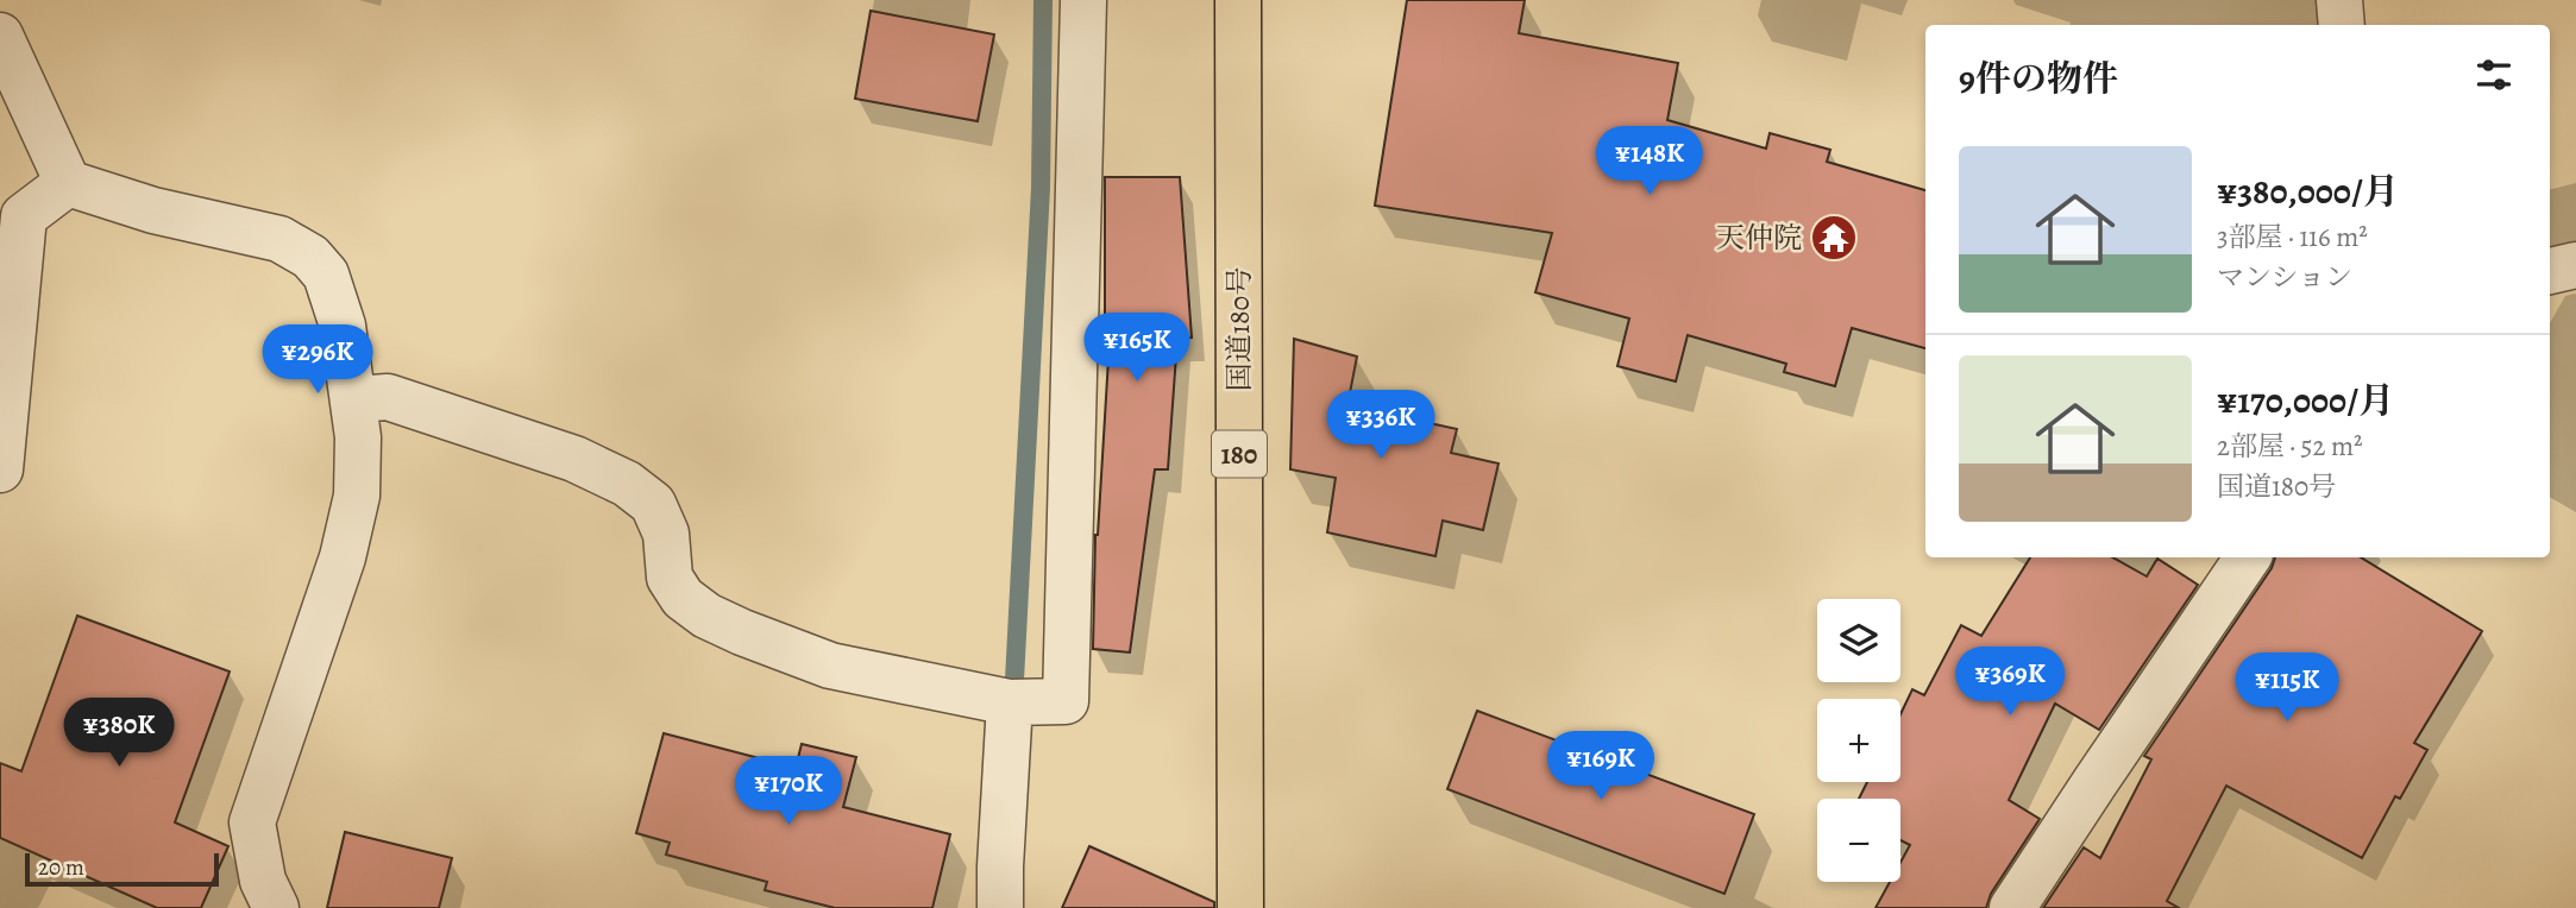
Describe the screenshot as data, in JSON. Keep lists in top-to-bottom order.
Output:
{
  "streets": {
    "highway": ["国道180号", "180"]
  },
  "places": {
    "temple": ["天仲院"]
  },
  "scale_bar": "20 m",
  "page": {
    "heading": "9件の物件",
    "list": [
      {
        "name": "¥380,000/月",
        "note": "3部屋 · 116 m² · マンション"
      },
      {
        "name": "¥170,000/月",
        "note": "2部屋 · 52 m² · 国道180号"
      }
    ],
    "price": [
      "¥148K",
      "¥165K",
      "¥296K",
      "¥336K",
      "¥369K",
      "¥115K",
      "¥380K",
      "¥169K",
      "¥170K"
    ],
    "map_buttons": ["+", "−"],
    "scale": "20 m"
  }
}
